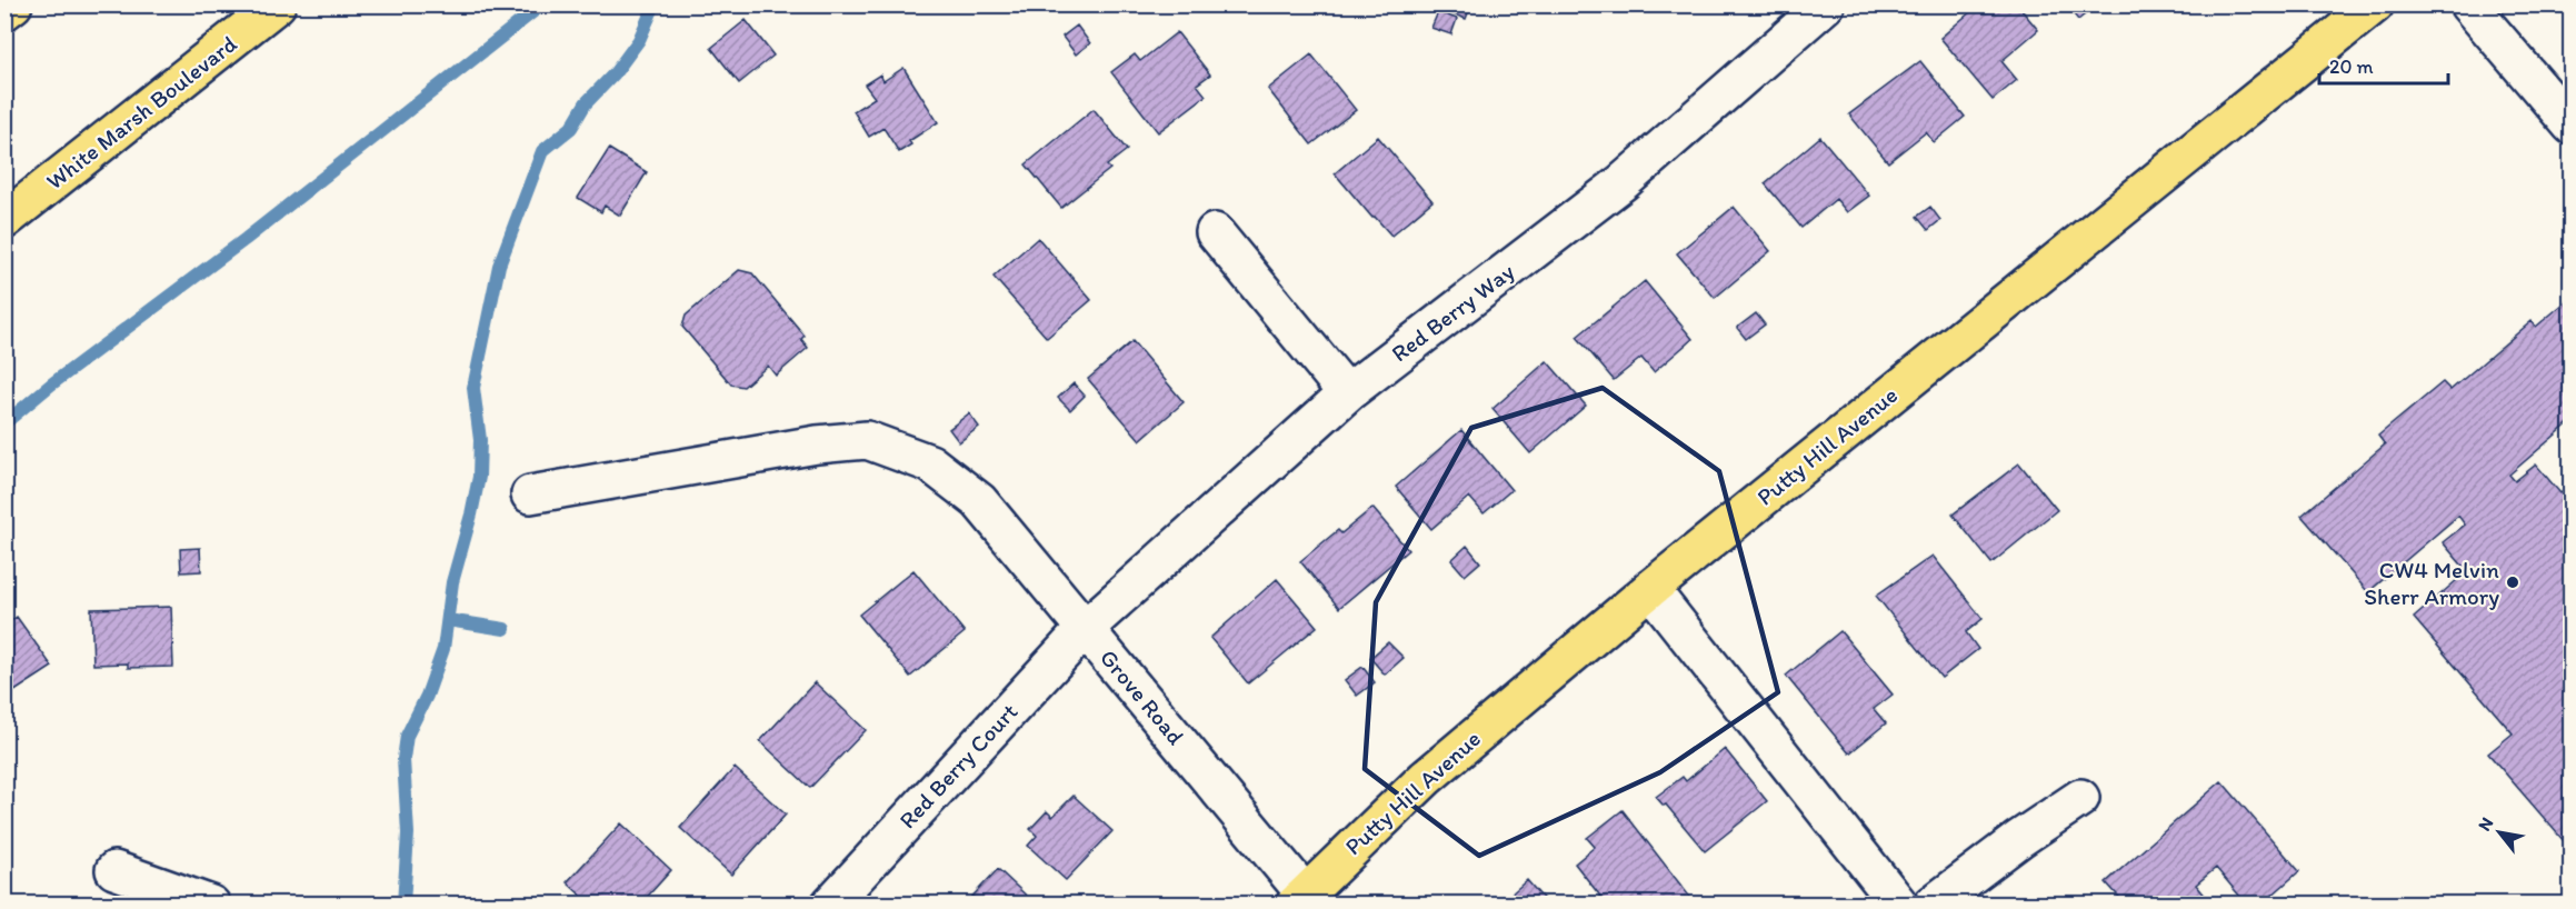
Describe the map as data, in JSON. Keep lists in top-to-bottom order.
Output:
{
  "streets": {
    "main road": ["White Marsh Boulevard", "Putty Hill Avenue"],
    "street": ["Red Berry Way", "Grove Road", "Red Berry Court"]
  },
  "crossings": [
    ["Red Berry Way", "Grove Road"],
    ["Red Berry Way", "Red Berry Court"],
    ["Putty Hill Avenue", "Grove Road"],
    ["Grove Road", "Red Berry Court"]
  ],
  "places": ["CW4 Melvin Sherr Armory"],
  "scale_bar": "20 m",
  "north": "top left"
}
